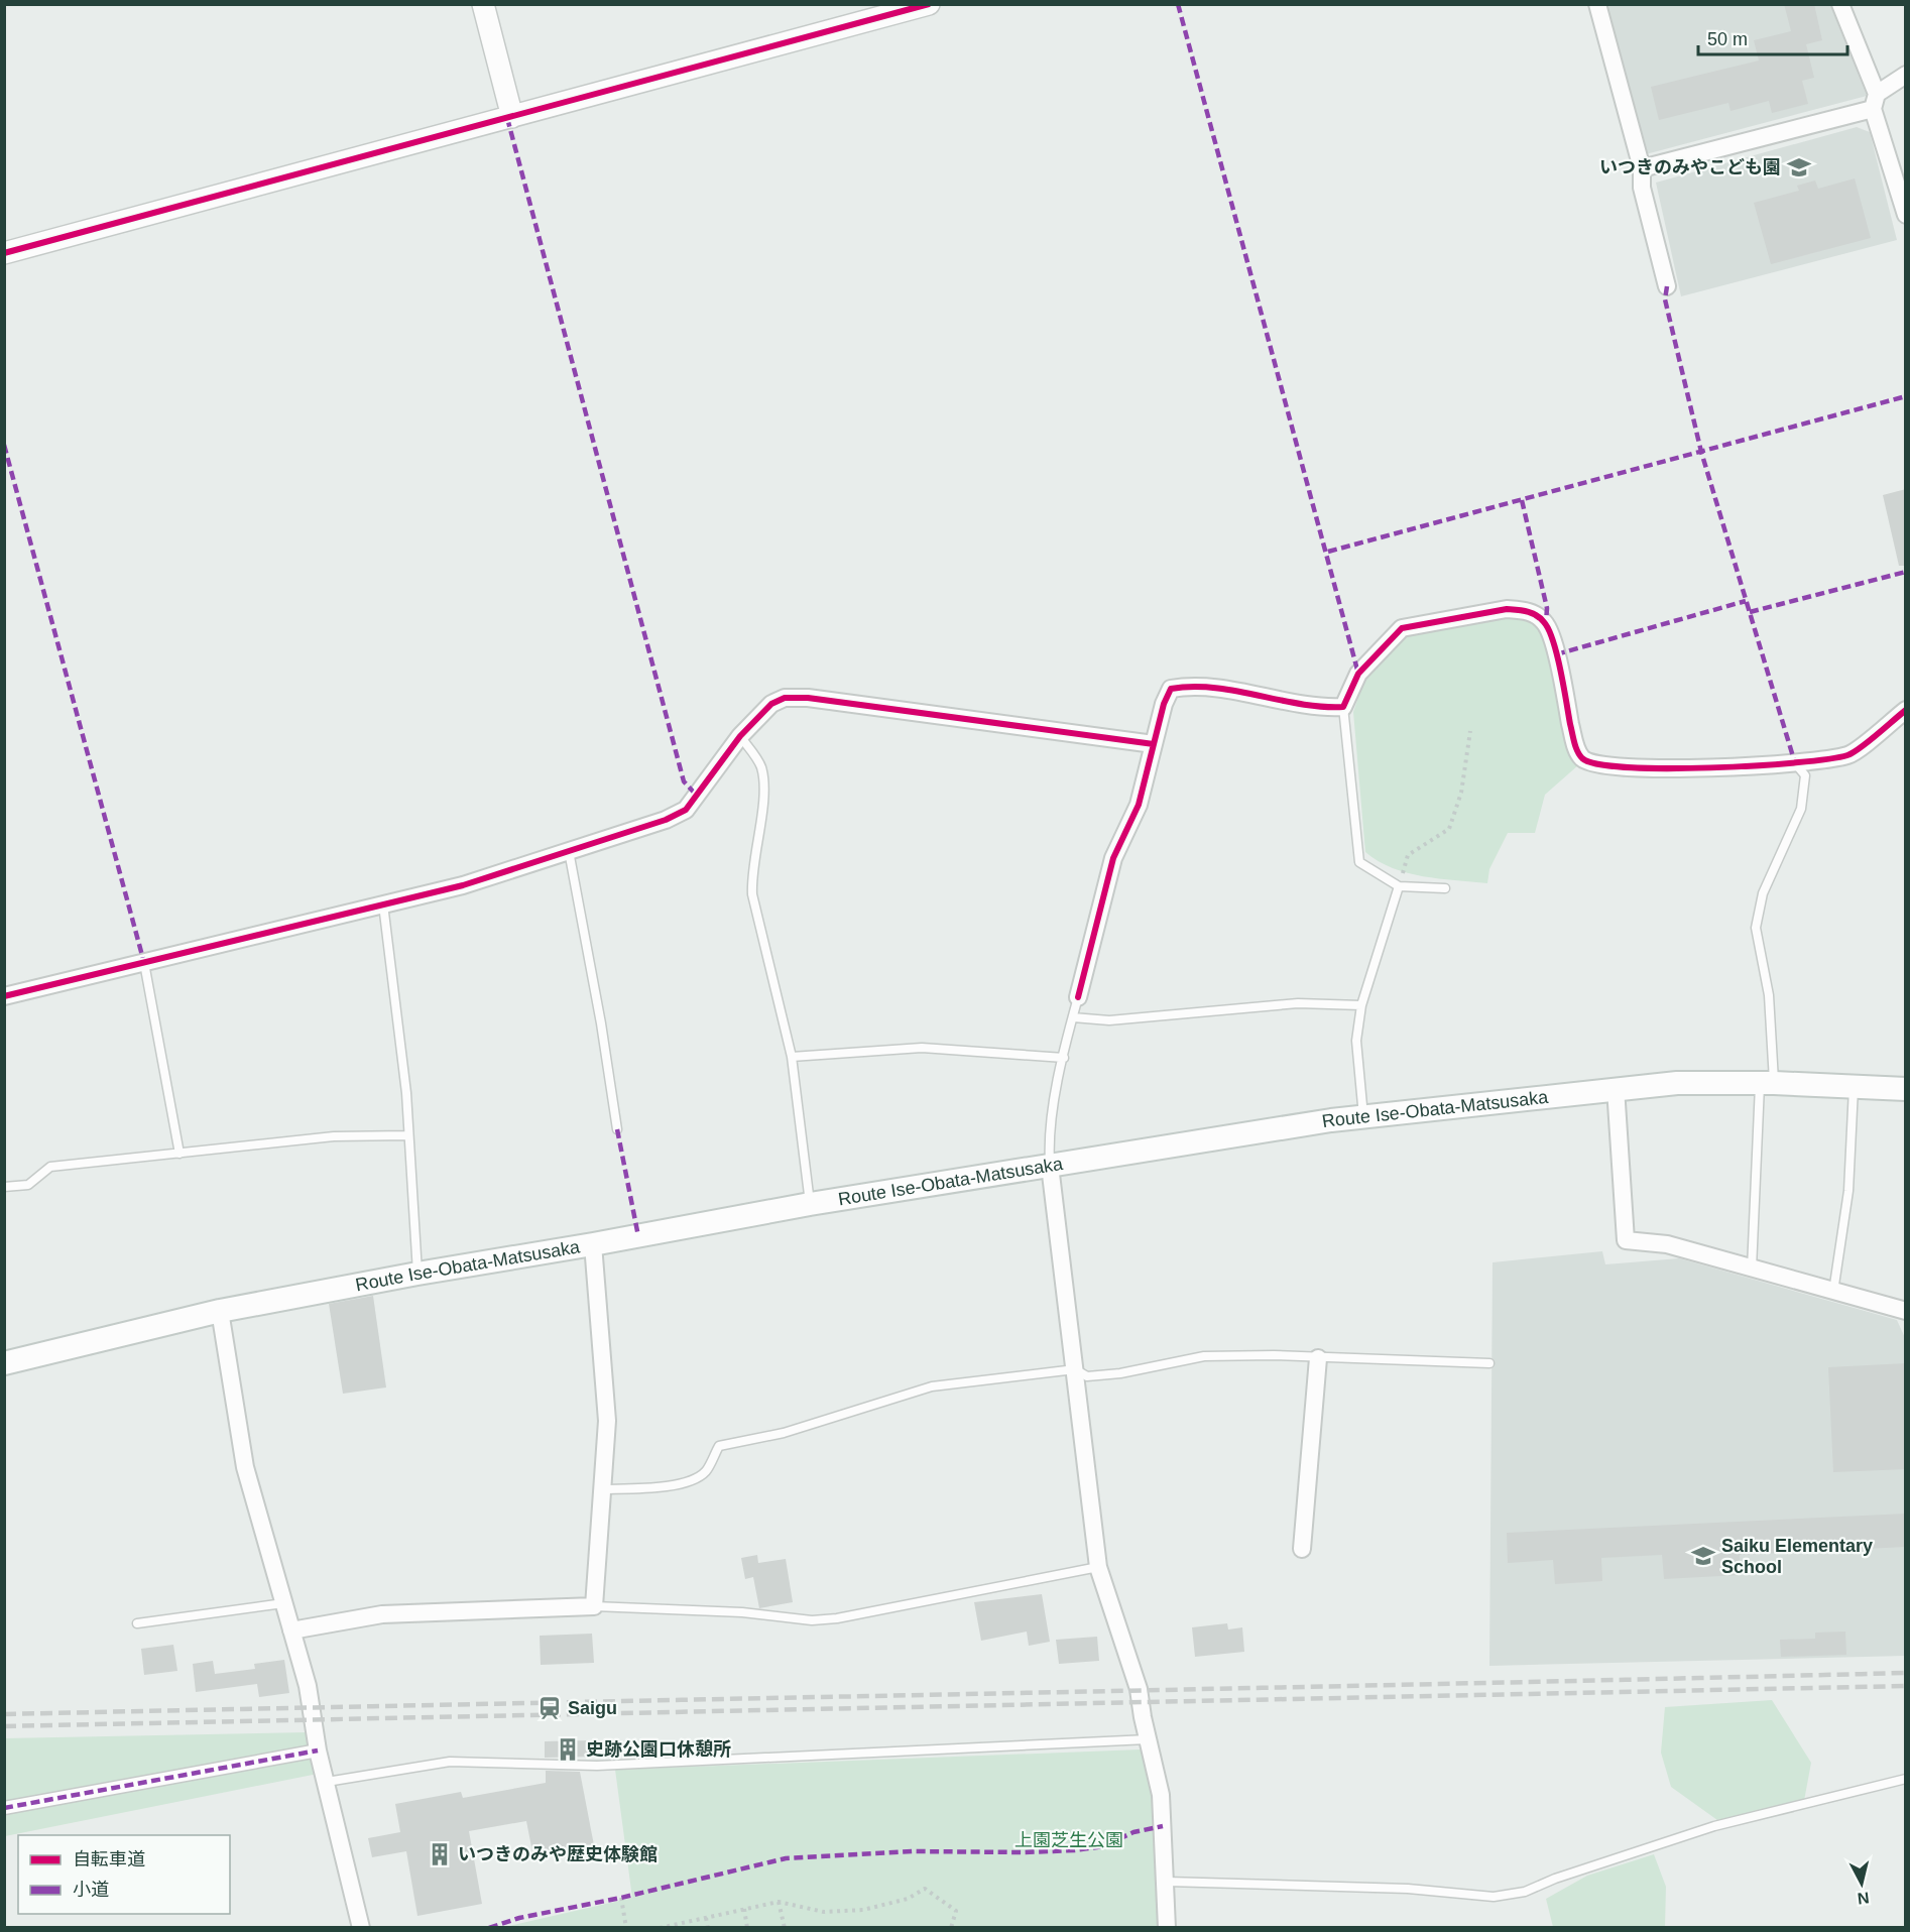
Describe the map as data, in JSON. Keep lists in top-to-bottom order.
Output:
{
  "streets": {
    "main road": ["Route Ise-Obata-Matsusaka"]
  },
  "parks": ["上園芝生公園"],
  "places": {
    "school or university": ["いつきのみやこども園", "Saiku Elementary School"],
    "station": ["Saigu"],
    "building": ["史跡公園口休憩所", "いつきのみや歴史体験館"]
  },
  "legend": ["自転車道", "小道"],
  "scale_bar": "50 m",
  "north": "bottom"
}
